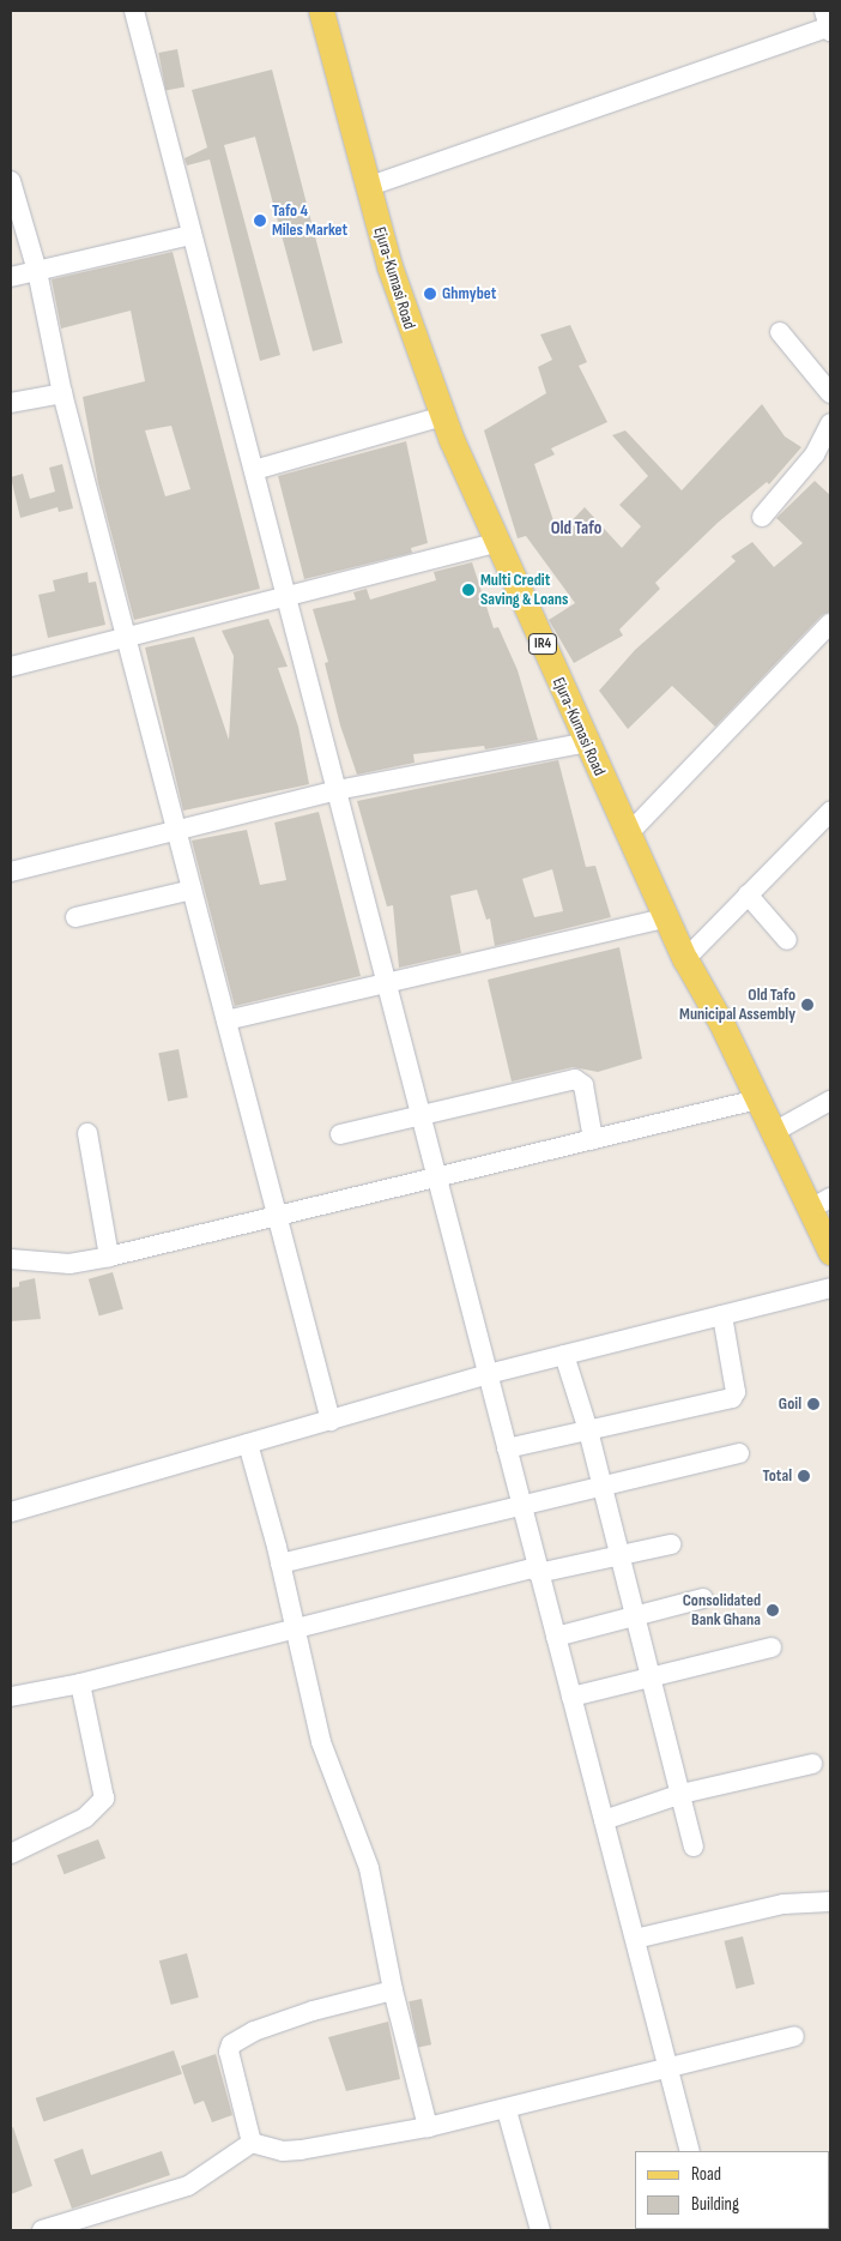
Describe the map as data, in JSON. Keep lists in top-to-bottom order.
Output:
{
  "streets": {
    "main road": ["Ejura-Kumasi Road", "IR4"]
  },
  "districts": ["Old Tafo"],
  "places": [
    "Tafo 4 Miles Market",
    "Ghmybet",
    "Multi Credit Saving & Loans",
    "Old Tafo Municipal Assembly",
    "Goil",
    "Total",
    "Consolidated Bank Ghana"
  ],
  "legend": ["Road", "Building"]
}
